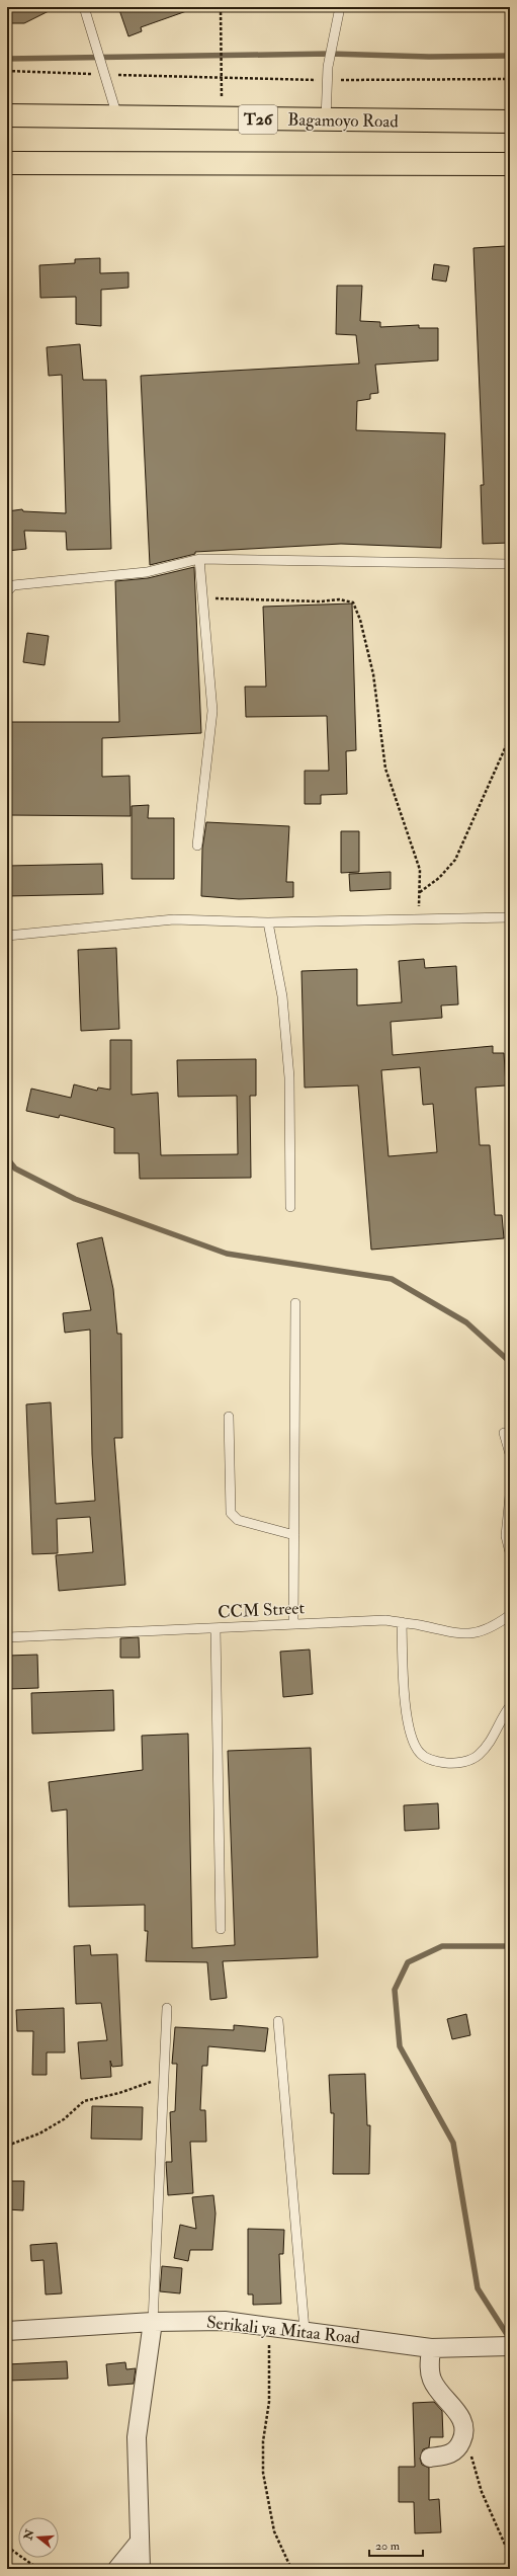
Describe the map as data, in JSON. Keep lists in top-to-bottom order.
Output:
{
  "streets": {
    "highway": ["T26", "Bagamoyo Road"],
    "street": ["Serikali ya Mitaa Road"],
    "lane": ["CCM Street"]
  },
  "scale_bar": "20 m",
  "north": "left"
}
